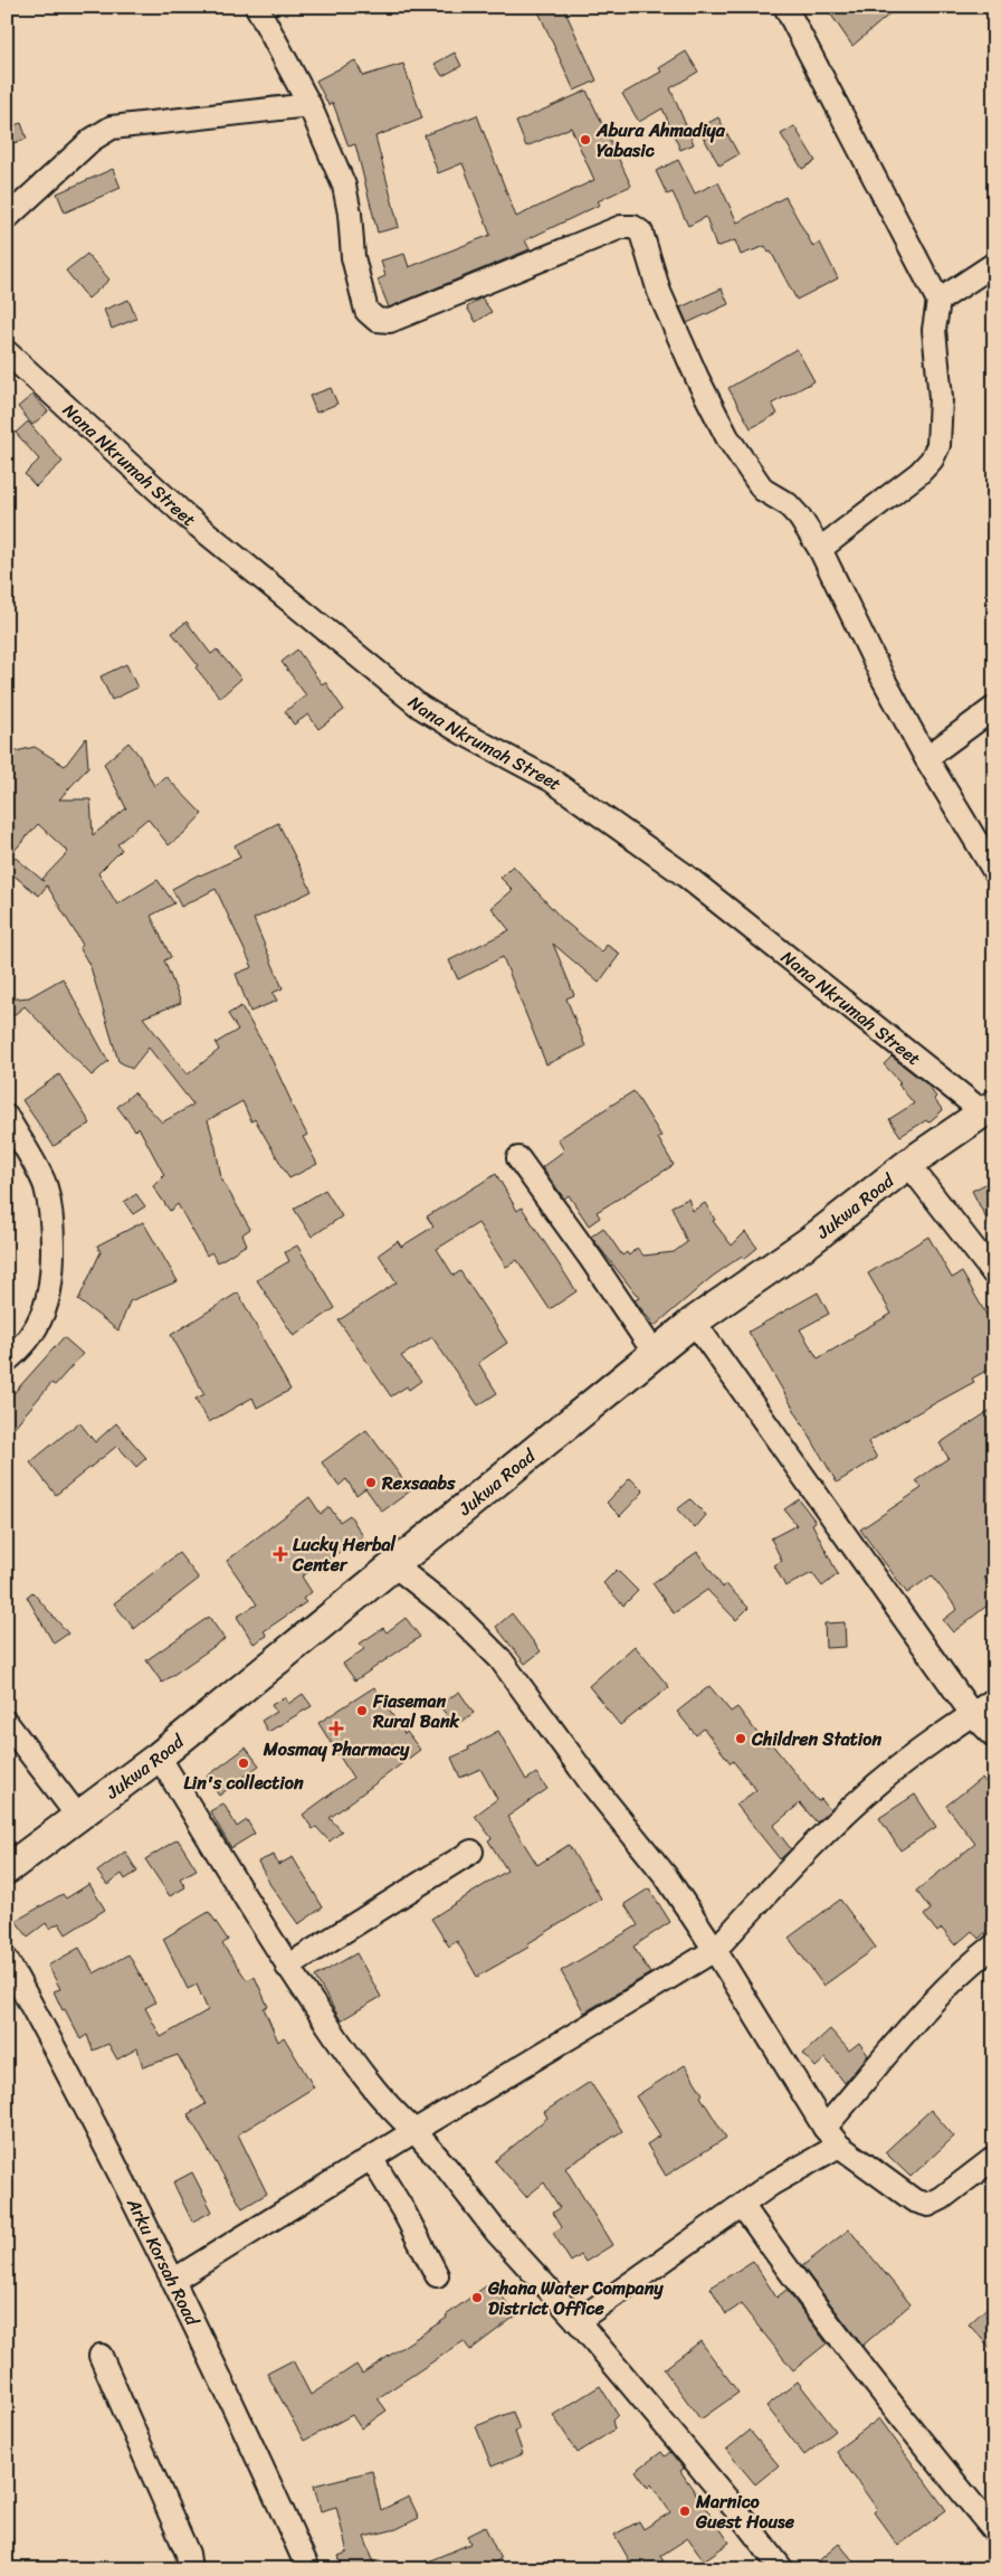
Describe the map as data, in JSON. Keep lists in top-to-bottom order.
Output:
{
  "streets": {
    "main road": ["Jukwa Road"],
    "street": ["Nana Nkrumah Street", "Arku Korsah Road"]
  },
  "crossings": [
    ["Nana Nkrumah Street", "Jukwa Road"]
  ],
  "places": {
    "other": [
      "Abura Ahmadiya Yabasic",
      "Rexsaabs",
      "Fiaseman Rural Bank",
      "Children Station",
      "Lin's collection",
      "Ghana Water Company District Office",
      "Marnico Guest House"
    ],
    "health": ["Lucky Herbal Center", "Mosmay Pharmacy"]
  }
}
